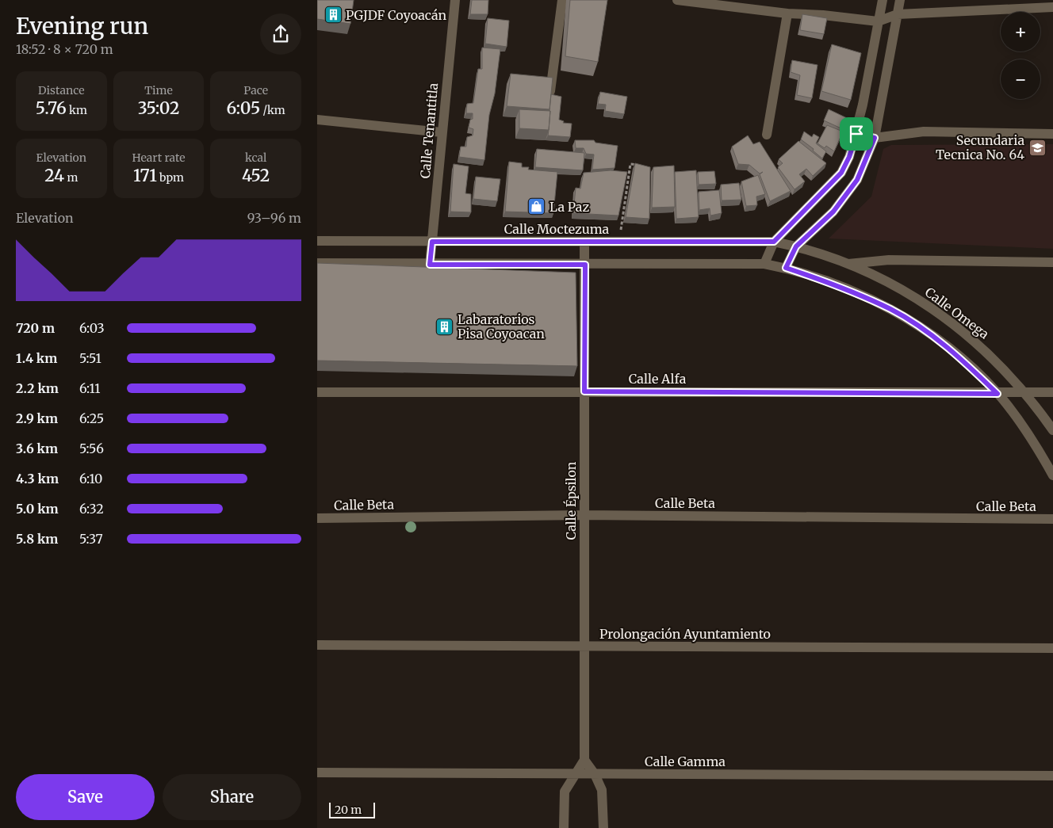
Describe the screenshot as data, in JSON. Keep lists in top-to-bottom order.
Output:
{
  "streets": {
    "street": [
      "Calle Tenantitla",
      "Calle Moctezuma",
      "Calle Omega",
      "Calle Alfa",
      "Calle Épsilon",
      "Calle Beta",
      "Prolongación Ayuntamiento",
      "Calle Gamma"
    ]
  },
  "crossings": [
    ["Calle Tenantitla", "Calle Moctezuma"],
    ["Calle Moctezuma", "Calle Omega"],
    ["Calle Moctezuma", "Calle Épsilon"],
    ["Calle Omega", "Calle Alfa"],
    ["Calle Alfa", "Calle Épsilon"],
    ["Calle Épsilon", "Calle Beta"],
    ["Calle Épsilon", "Prolongación Ayuntamiento"]
  ],
  "places": {
    "building": ["PGJDF Coyoacán", "Labaratorios Pisa Coyoacan"],
    "school or university": ["Secundaria Tecnica No. 64"],
    "shop": ["La Paz"]
  },
  "scale_bar": "20 m",
  "page": {
    "heading": ["Evening run", "18:52 · 8 × 720 m"],
    "map_buttons": ["+", "−"],
    "stats": [
      ["Distance", "5.76 km"],
      ["Time", "35:02"],
      ["Pace", "6:05 /km"],
      ["Elevation", "24 m"],
      ["Heart rate", "171 bpm"],
      ["kcal", "452"]
    ],
    "chart": ["Elevation", "93–96 m"],
    "list": [
      {
        "name": "720 m",
        "note": "6:03"
      },
      {
        "name": "1.4 km",
        "note": "5:51"
      },
      {
        "name": "2.2 km",
        "note": "6:11"
      },
      {
        "name": "2.9 km",
        "note": "6:25"
      },
      {
        "name": "3.6 km",
        "note": "5:56"
      },
      {
        "name": "4.3 km",
        "note": "6:10"
      },
      {
        "name": "5.0 km",
        "note": "6:32"
      },
      {
        "name": "5.8 km",
        "note": "5:37"
      }
    ],
    "buttons": ["Save", "Share"],
    "scale": "20 m"
  }
}
